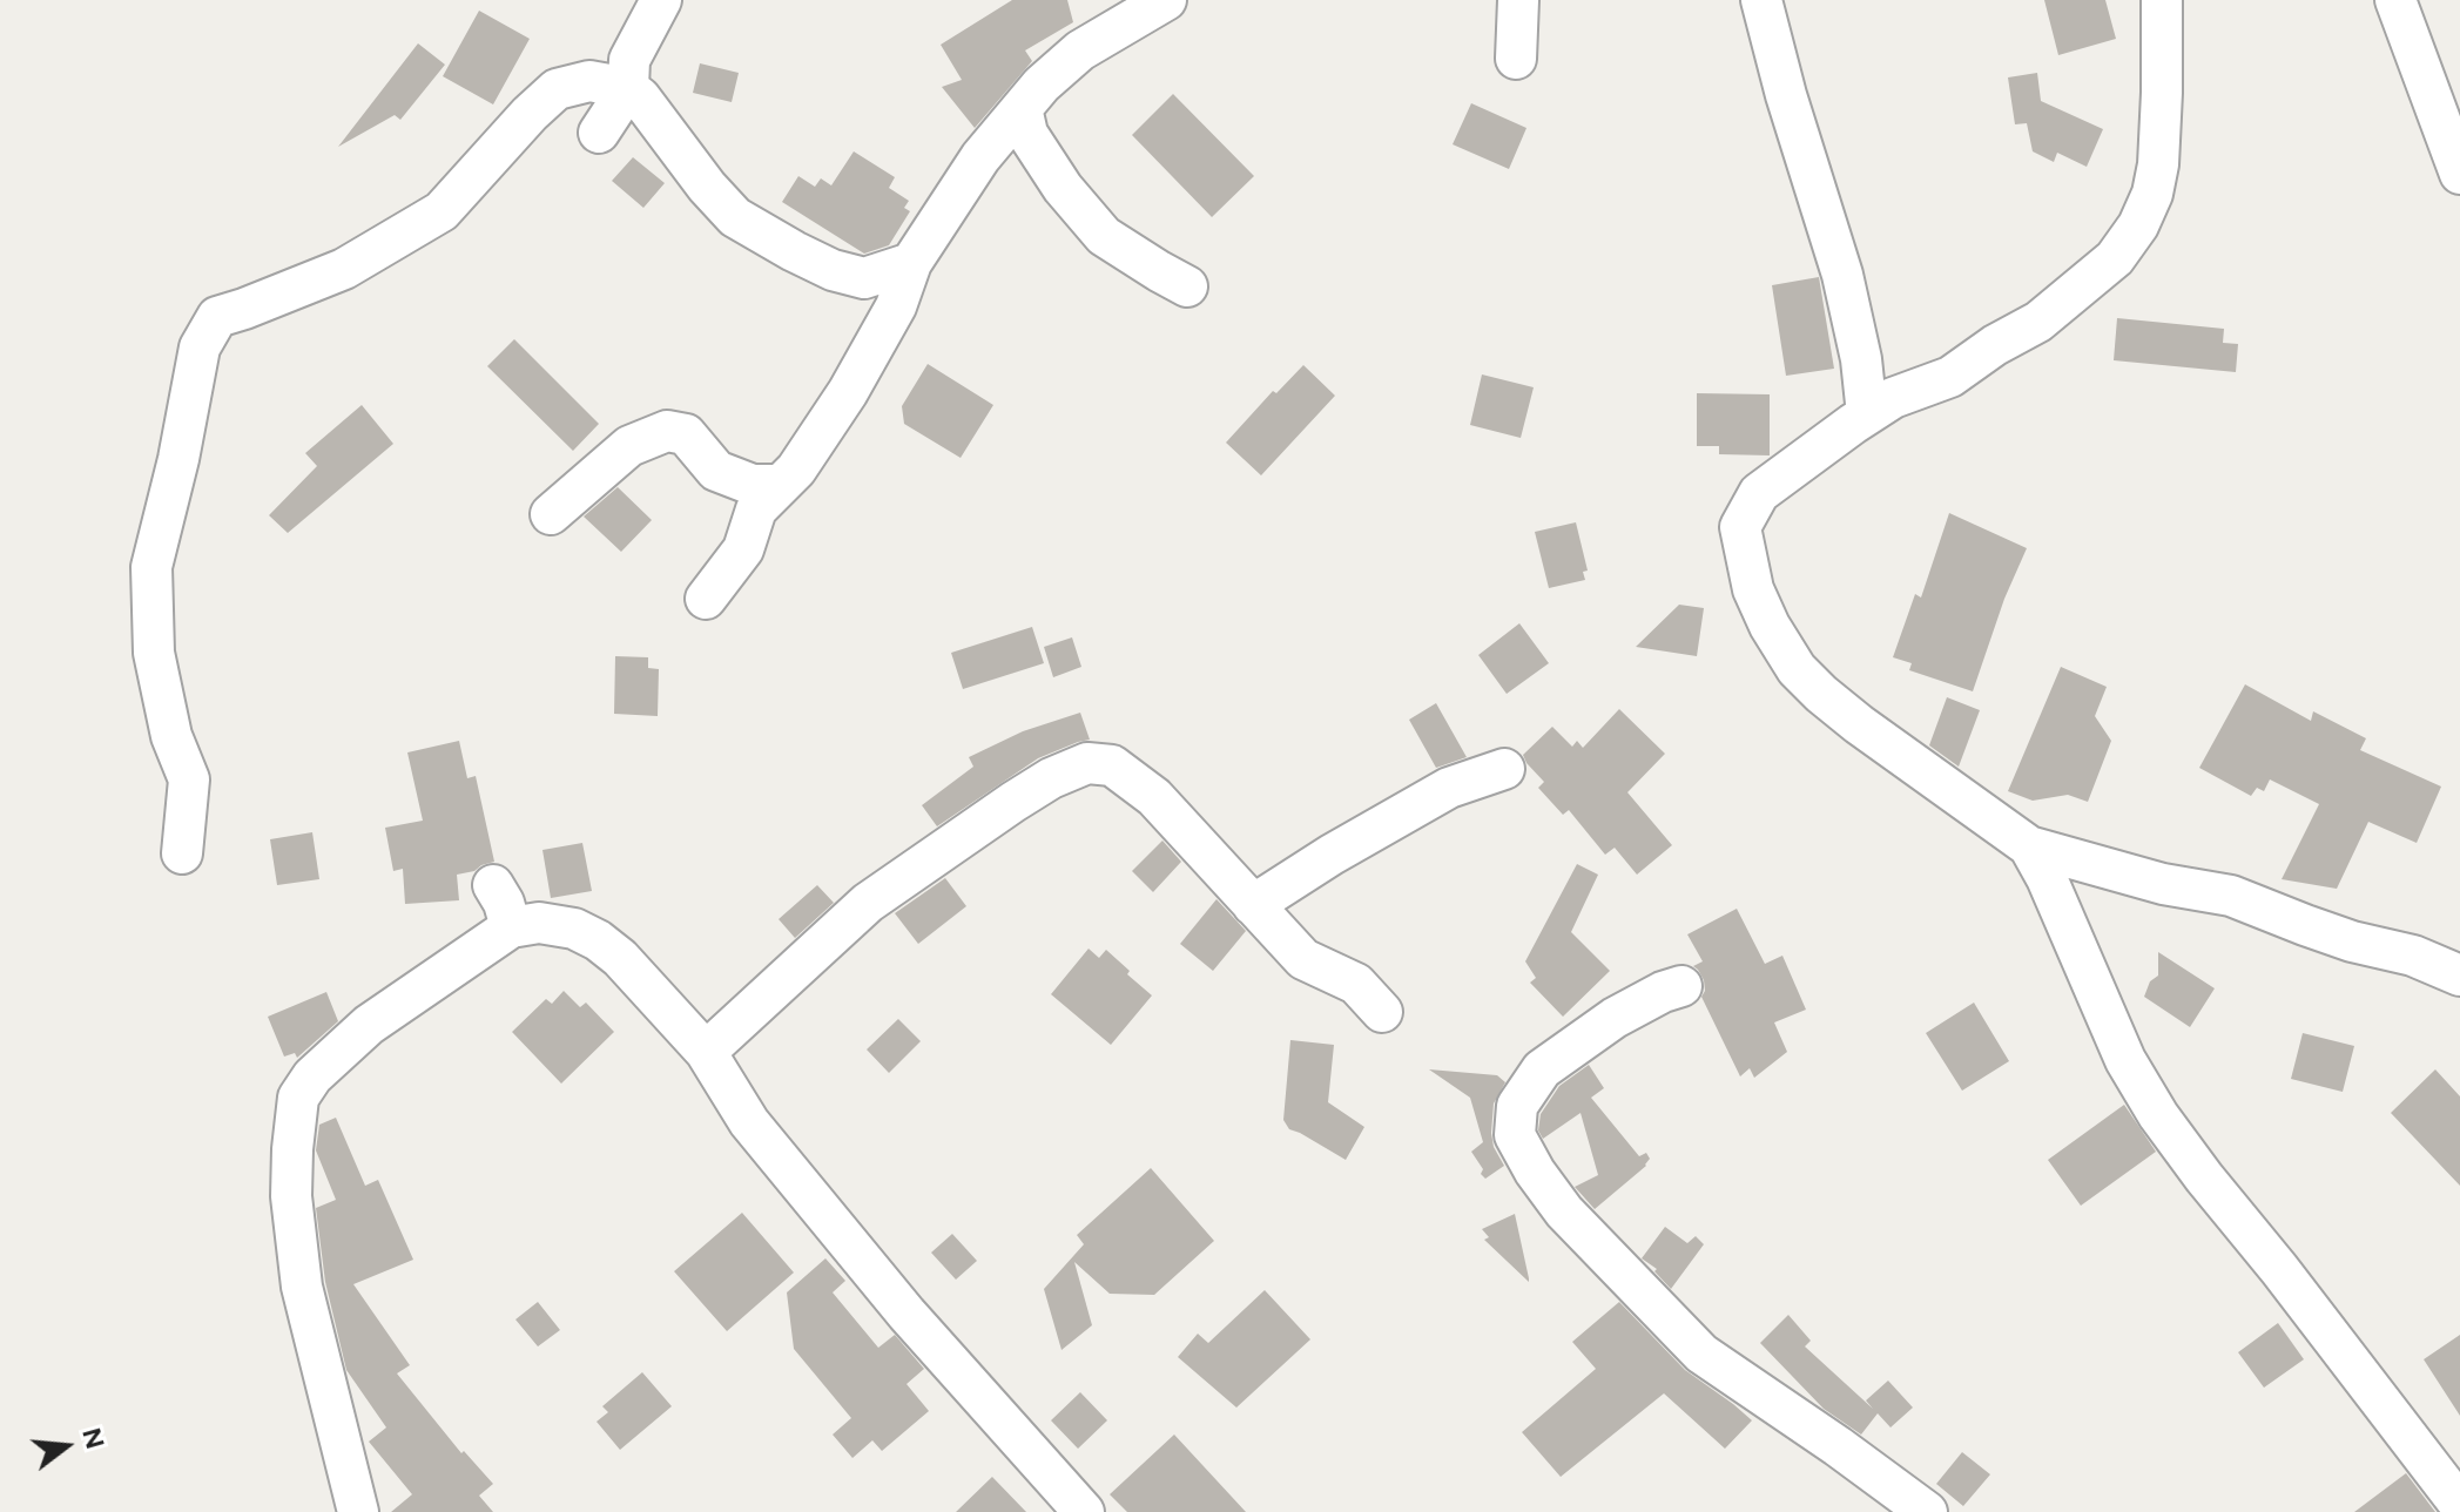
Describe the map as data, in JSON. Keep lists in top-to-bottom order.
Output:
{
  "north": "right"
}
